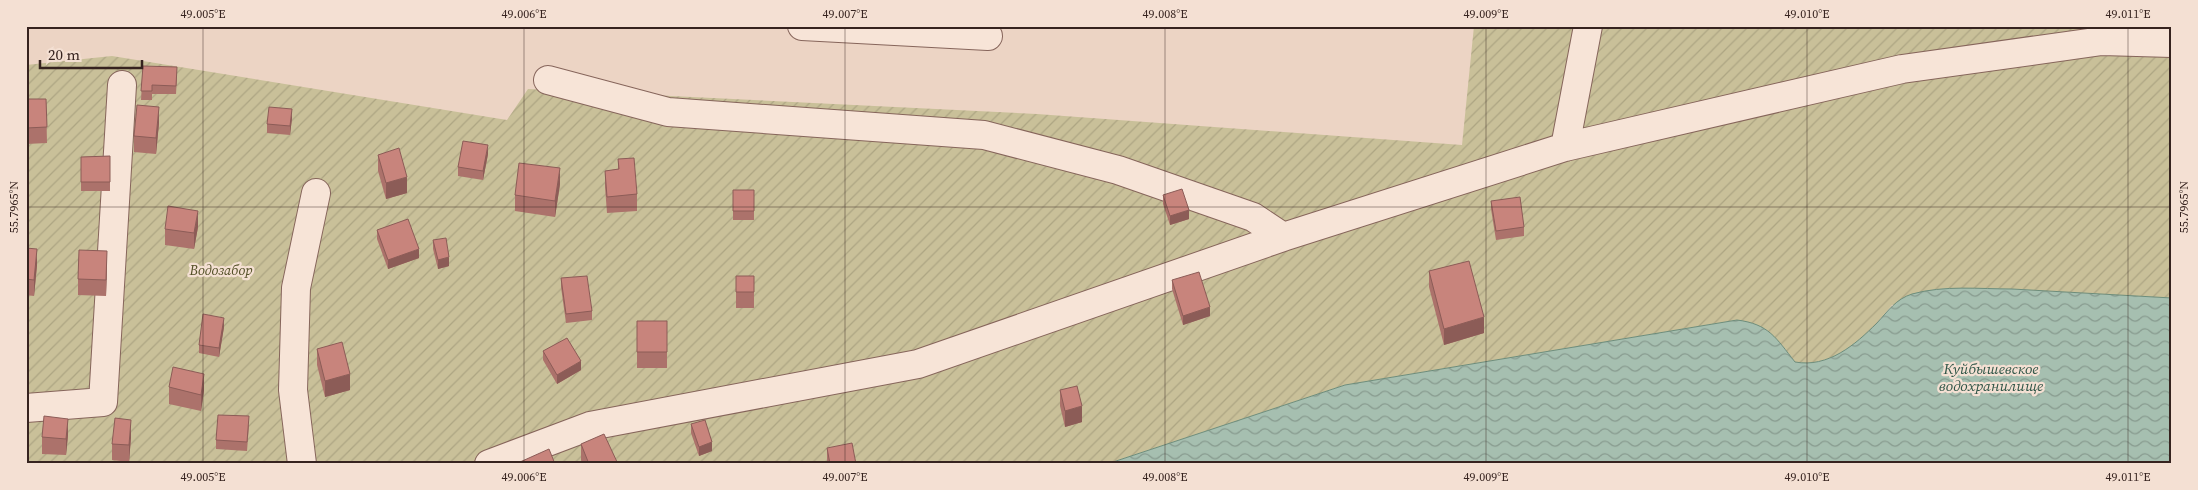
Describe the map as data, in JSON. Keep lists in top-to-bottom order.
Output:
{
  "water": ["Куйбышевское водохранилище"],
  "parks": ["Водозабор"],
  "scale_bar": "20 m",
  "coordinates": [
    "49.005°E",
    "49.006°E",
    "49.007°E",
    "49.008°E",
    "49.009°E",
    "49.010°E",
    "49.011°E",
    "55.7965°N"
  ]
}
